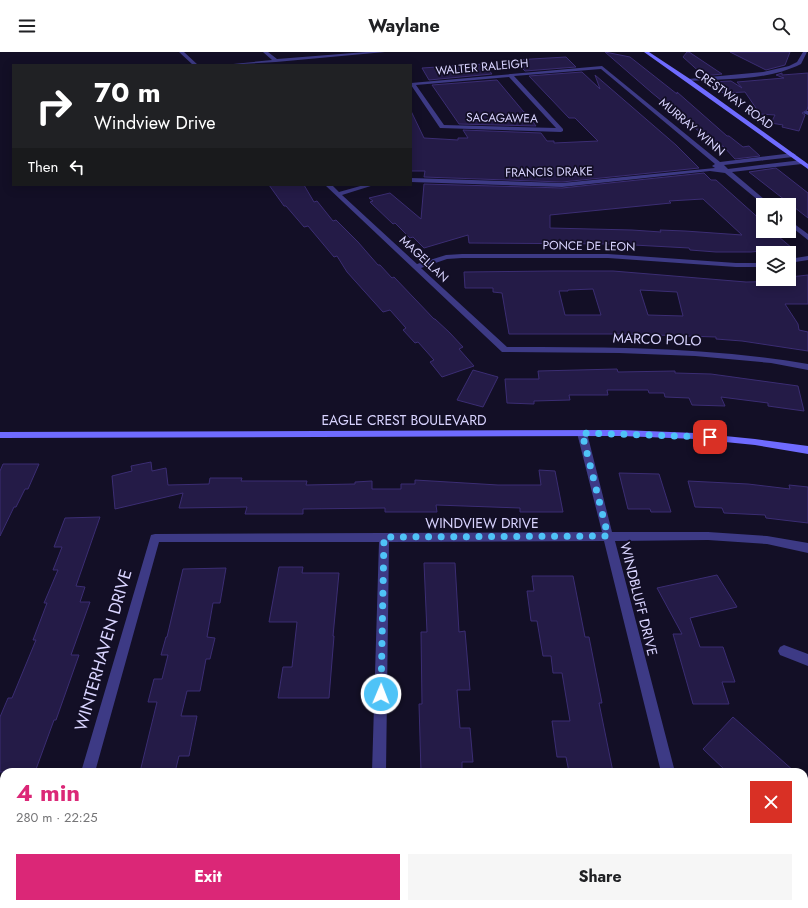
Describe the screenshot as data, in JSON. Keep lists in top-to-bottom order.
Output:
{
  "streets": {
    "main road": ["CRESTWAY ROAD", "EAGLE CREST BOULEVARD"],
    "street": [
      "WALTER RALEIGH",
      "SACAGAWEA",
      "MURRAY WINN",
      "FRANCIS DRAKE",
      "PONCE DE LEON",
      "MAGELLAN",
      "MARCO POLO",
      "WINDVIEW DRIVE",
      "WINDBLUFF DRIVE",
      "WINTERHAVEN DRIVE"
    ]
  },
  "crossings": [
    ["WALTER RALEIGH", "SACAGAWEA"],
    ["WALTER RALEIGH", "MURRAY WINN"],
    ["CRESTWAY ROAD", "FRANCIS DRAKE"],
    ["MURRAY WINN", "FRANCIS DRAKE"],
    ["PONCE DE LEON", "MAGELLAN"],
    ["MAGELLAN", "MARCO POLO"],
    ["EAGLE CREST BOULEVARD", "WINDBLUFF DRIVE"],
    ["WINDVIEW DRIVE", "WINDBLUFF DRIVE"],
    ["WINDVIEW DRIVE", "WINTERHAVEN DRIVE"]
  ],
  "page": {
    "header": "Waylane",
    "turn": ["70 m", "Windview Drive"],
    "then": "Then",
    "heading": ["4 min", "280 m · 22:25"],
    "buttons": ["Exit", "Share"]
  }
}
